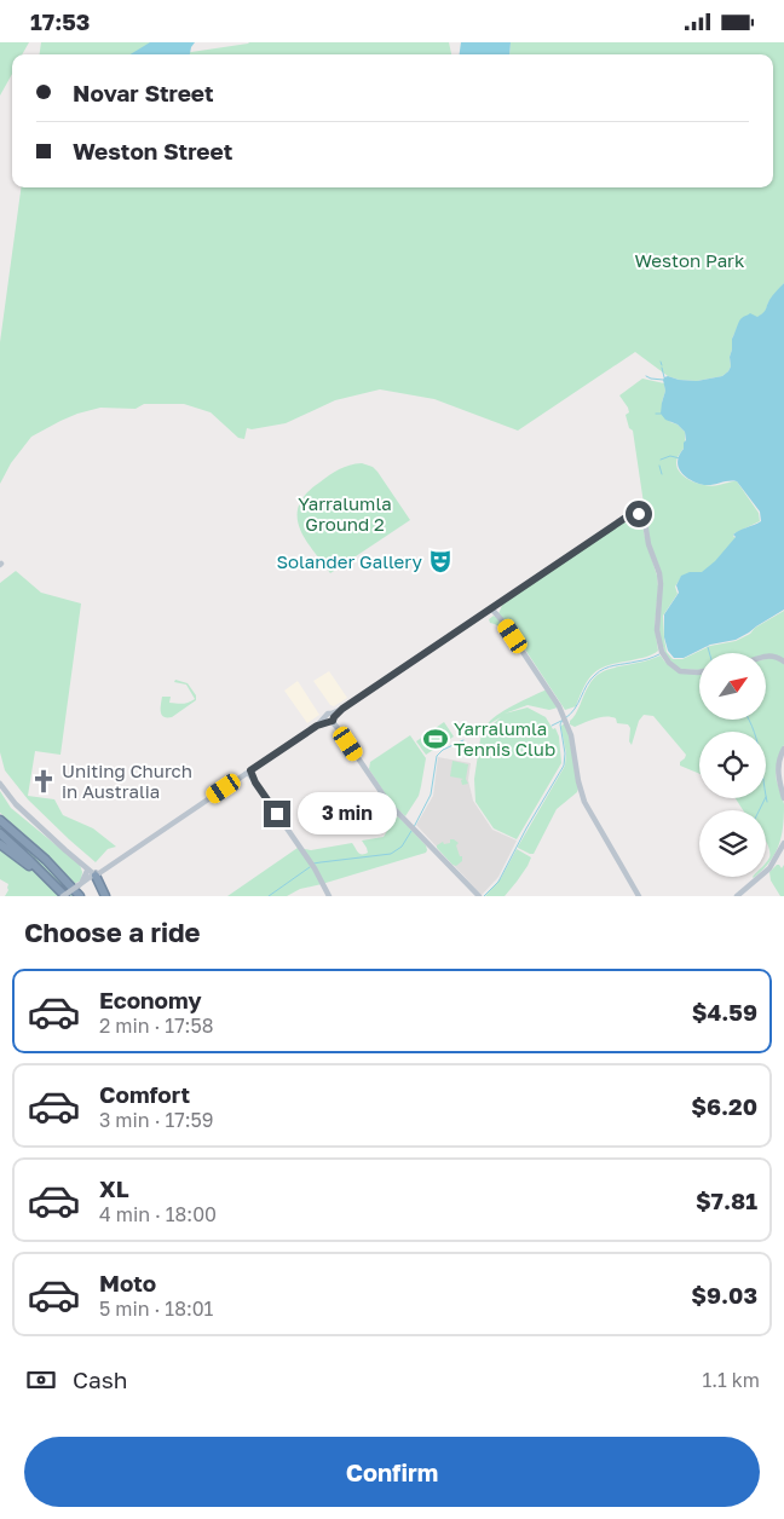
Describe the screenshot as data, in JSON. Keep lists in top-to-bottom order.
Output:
{
  "parks": ["Weston Park", "Yarralumla Ground 2"],
  "places": {
    "theatre": ["Solander Gallery"],
    "sports": ["Yarralumla Tennis Club"],
    "church": ["Uniting Church in Australia"]
  },
  "north": "top right",
  "page": {
    "status": "17:53",
    "banner": ["Novar Street", "Weston Street"],
    "bubble": "3 min",
    "heading": "Choose a ride",
    "list": [
      {
        "name": "Economy",
        "note": "2 min · 17:58",
        "value": "$4.59"
      },
      {
        "name": "Comfort",
        "note": "3 min · 17:59",
        "value": "$6.20"
      },
      {
        "name": "XL",
        "note": "4 min · 18:00",
        "value": "$7.81"
      },
      {
        "name": "Moto",
        "note": "5 min · 18:01",
        "value": "$9.03"
      }
    ],
    "pay": ["Cash", "1.1 km"],
    "buttons": "Confirm"
  }
}
